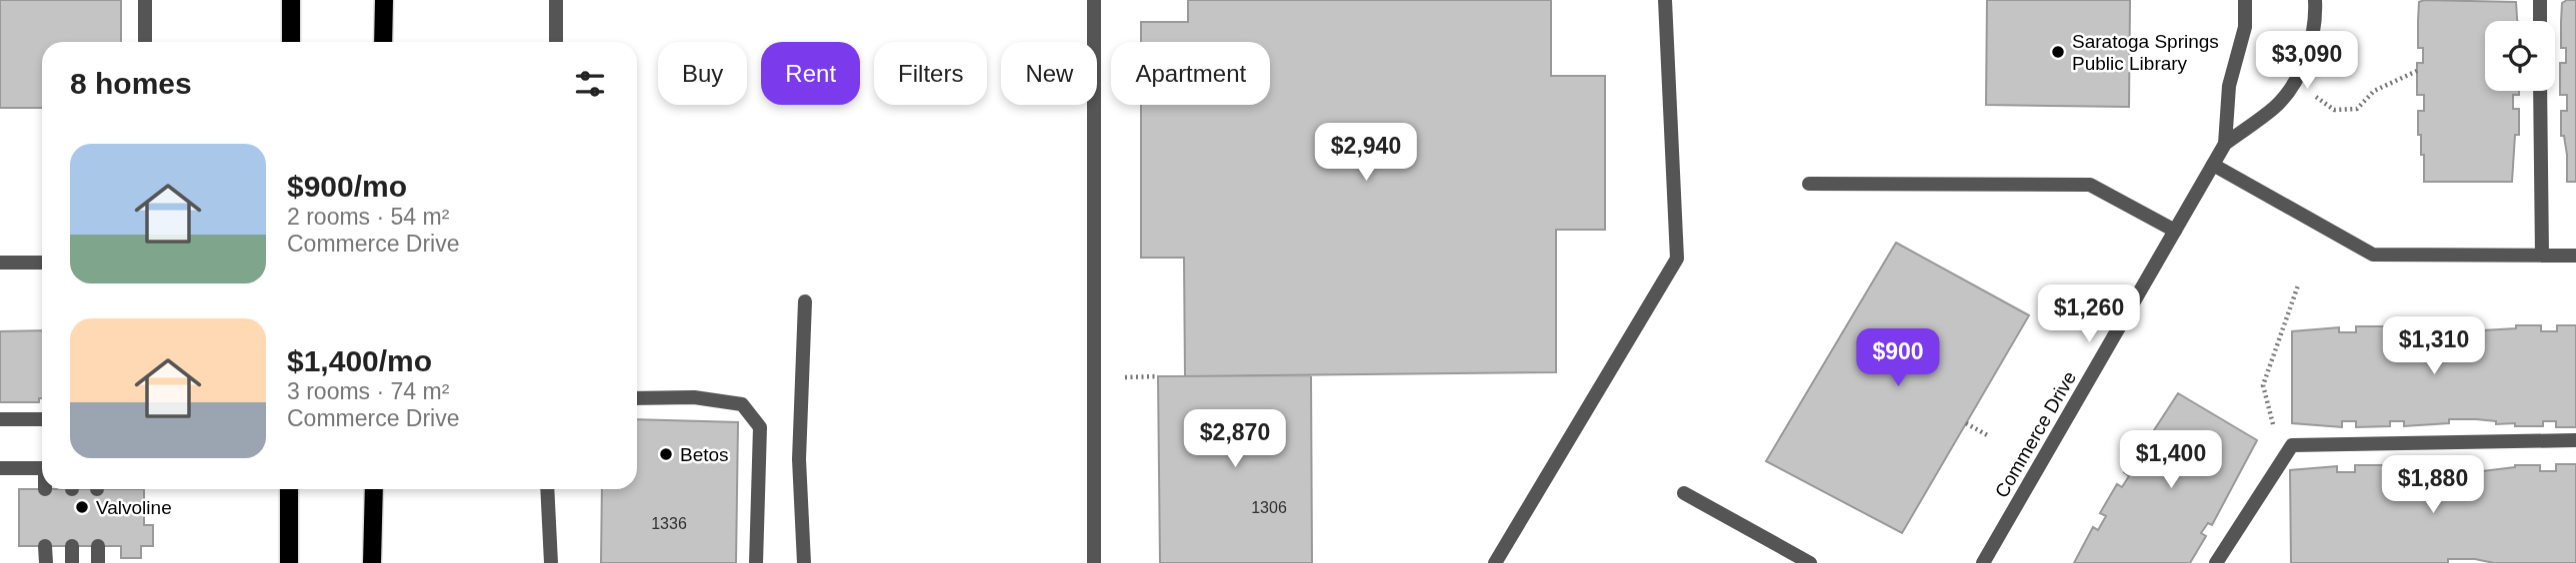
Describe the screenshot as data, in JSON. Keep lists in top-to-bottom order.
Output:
{
  "streets": {
    "street": ["Commerce Drive"]
  },
  "places": ["Saratoga Springs Public Library", "Betos", "Valvoline"],
  "house_numbers": ["1306", "1336"],
  "page": {
    "price": [
      "$3,090",
      "$2,940",
      "$1,260",
      "$1,310",
      "$900",
      "$2,870",
      "$1,400",
      "$1,880"
    ],
    "chip": [
      "Buy",
      "Rent",
      "Filters",
      "New",
      "Apartment"
    ],
    "heading": "8 homes",
    "list": [
      {
        "name": "$900/mo",
        "note": "2 rooms · 54 m² · Commerce Drive"
      },
      {
        "name": "$1,400/mo",
        "note": "3 rooms · 74 m² · Commerce Drive"
      }
    ]
  }
}
